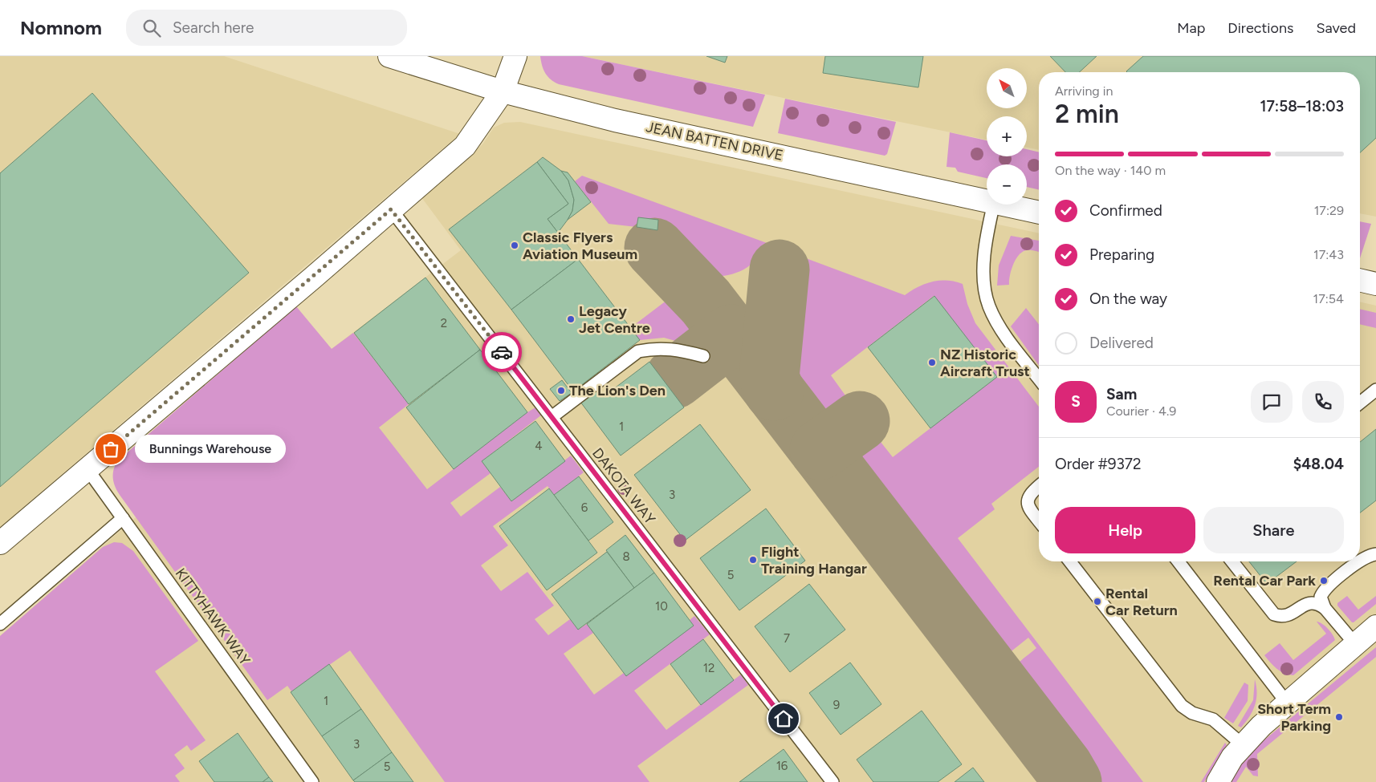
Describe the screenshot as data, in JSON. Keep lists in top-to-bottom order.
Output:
{
  "streets": {
    "street": ["JEAN BATTEN DRIVE"],
    "lane": ["DAKOTA WAY", "KITTYHAWK WAY"]
  },
  "places": [
    "Classic Flyers Aviation Museum",
    "Legacy Jet Centre",
    "NZ Historic Aircraft Trust",
    "The Lion's Den",
    "Bunnings Warehouse",
    "Flight Training Hangar",
    "Rental Car Park",
    "Rental Car Return",
    "Short Term Parking"
  ],
  "house_numbers": [
    "2",
    "1",
    "4",
    "3",
    "6",
    "8",
    "5",
    "10",
    "7",
    "12",
    "1",
    "9",
    "3",
    "16",
    "5"
  ],
  "north": "top left",
  "page": {
    "header": "Nomnom",
    "search": "Search here",
    "nav": ["Map", "Directions", "Saved"],
    "map_buttons": ["+", "−"],
    "heading": ["2 min", "Arriving in", "17:58–18:03"],
    "panel": [
      "Sam",
      "Courier · 4.9",
      "Order #9372",
      "$48.04"
    ],
    "bar": "On the way · 140 m",
    "list": [
      ["Confirmed", "17:29"],
      ["Preparing", "17:43"],
      ["On the way", "17:54"],
      "Delivered"
    ],
    "round": "S",
    "bubble": "Bunnings Warehouse",
    "buttons": ["Help", "Share"]
  }
}
